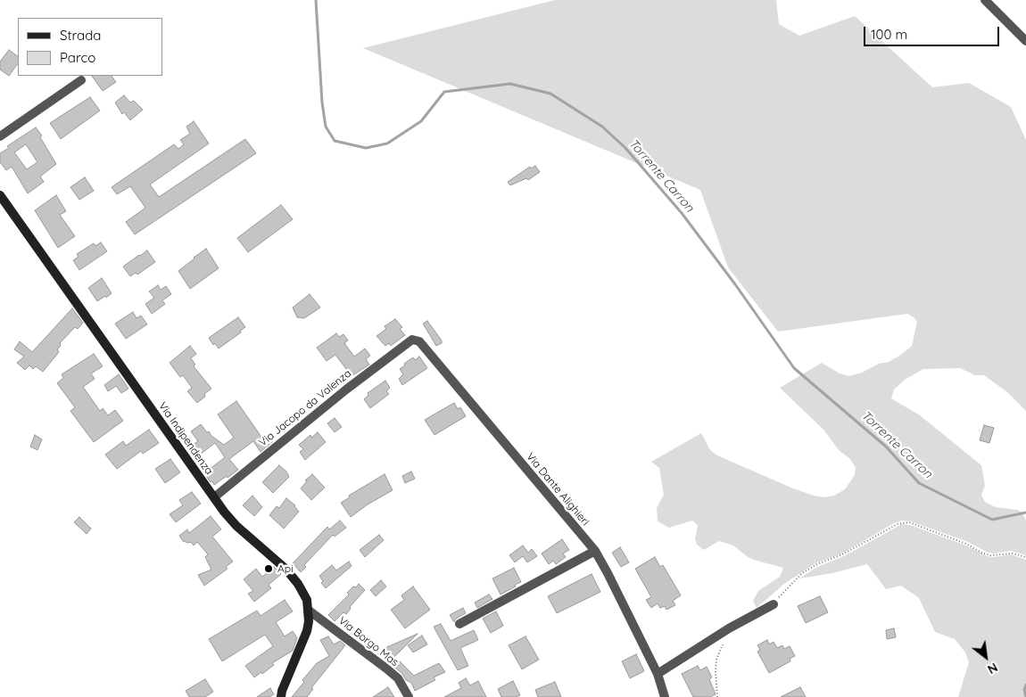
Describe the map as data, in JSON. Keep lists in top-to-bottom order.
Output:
{
  "streets": {
    "main road": ["Via Indipendenza"],
    "street": ["Via Jacopo da Valenza", "Via Dante Alighieri", "Via Borgo Mas"]
  },
  "crossings": [
    ["Via Jacopo da Valenza", "Via Indipendenza"],
    ["Via Jacopo da Valenza", "Via Dante Alighieri"],
    ["Via Indipendenza", "Via Borgo Mas"]
  ],
  "water": ["Torrente Carron"],
  "places": ["Api"],
  "legend": ["Strada", "Parco"],
  "scale_bar": "100 m",
  "north": "bottom right"
}
